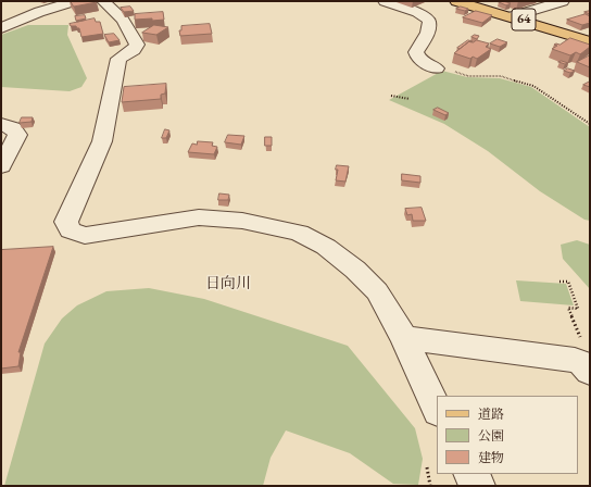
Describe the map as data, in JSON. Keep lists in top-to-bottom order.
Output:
{
  "streets": {
    "main road": ["64"]
  },
  "districts": ["日向川"],
  "legend": ["道路", "公園", "建物"]
}
